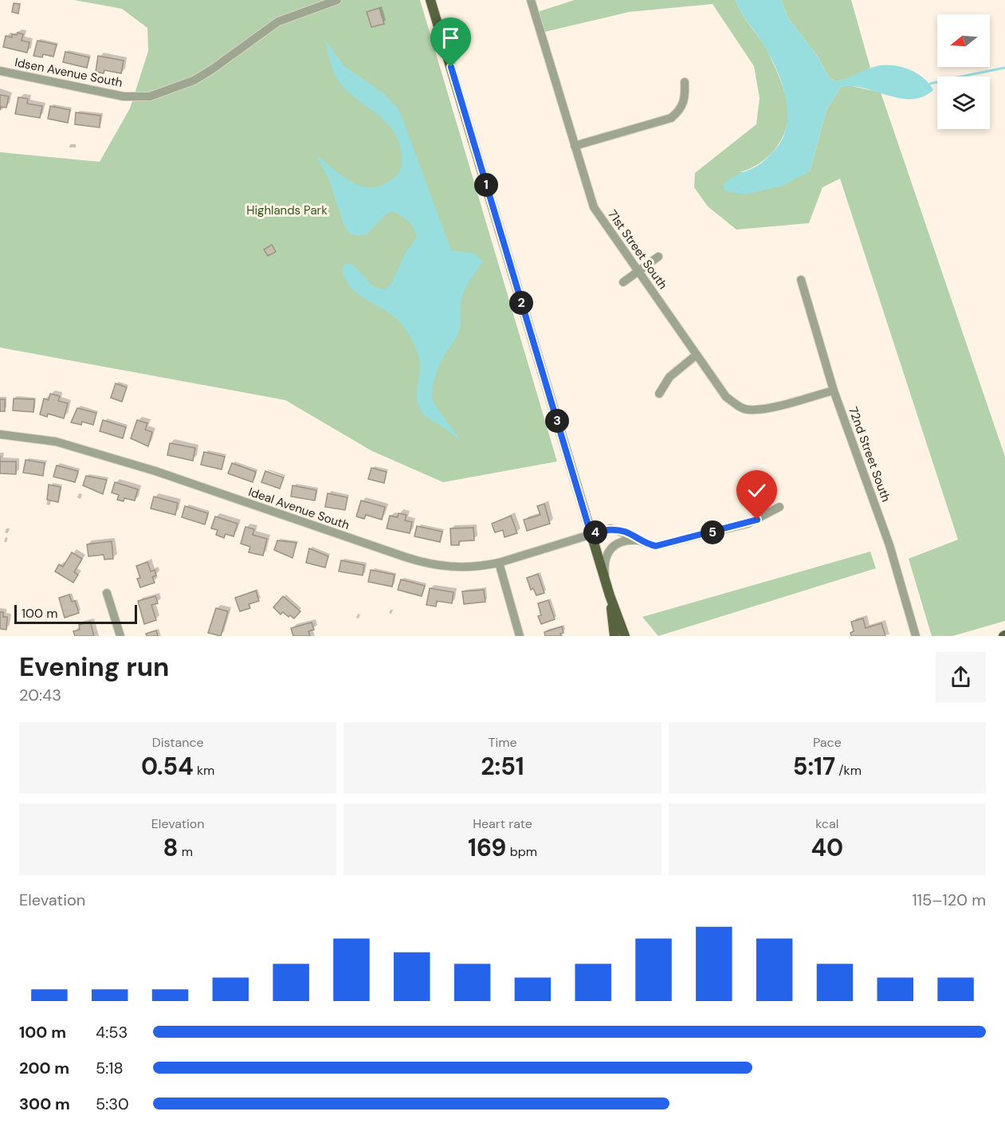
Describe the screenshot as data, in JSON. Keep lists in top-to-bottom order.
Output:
{
  "streets": {
    "street": [
      "Idsen Avenue South",
      "71st Street South",
      "72nd Street South",
      "Ideal Avenue South"
    ]
  },
  "crossings": [
    ["71st Street South", "72nd Street South"]
  ],
  "parks": ["Highlands Park"],
  "scale_bar": "100 m",
  "north": "left",
  "page": {
    "pins": [
      "1",
      "2",
      "3",
      "4",
      "5"
    ],
    "scale": "100 m",
    "heading": ["Evening run", "20:43"],
    "stats": [
      ["Distance", "0.54 km"],
      ["Time", "2:51"],
      ["Pace", "5:17 /km"],
      ["Elevation", "8 m"],
      ["Heart rate", "169 bpm"],
      ["kcal", "40"]
    ],
    "chart": ["Elevation", "115–120 m"],
    "list": [
      {
        "name": "100 m",
        "note": "4:53"
      },
      {
        "name": "200 m",
        "note": "5:18"
      },
      {
        "name": "300 m",
        "note": "5:30"
      }
    ]
  }
}
